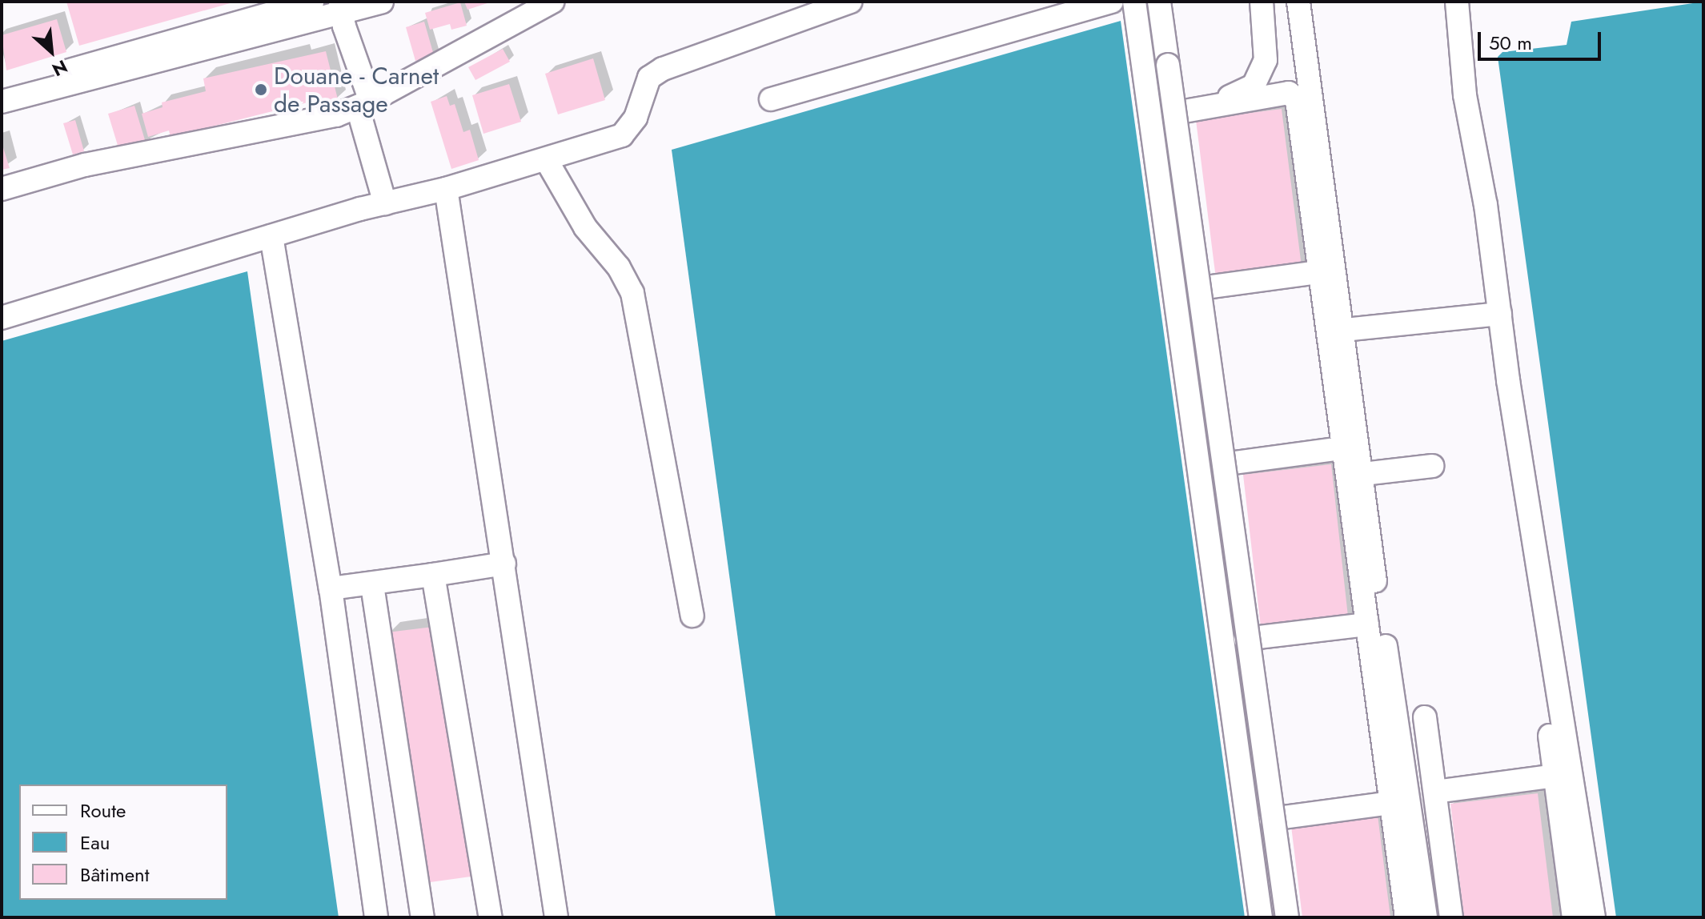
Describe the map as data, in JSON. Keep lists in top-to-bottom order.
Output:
{
  "places": ["Douane - Carnet de Passage"],
  "legend": ["Route", "Eau", "Bâtiment"],
  "scale_bar": "50 m",
  "north": "bottom right"
}
